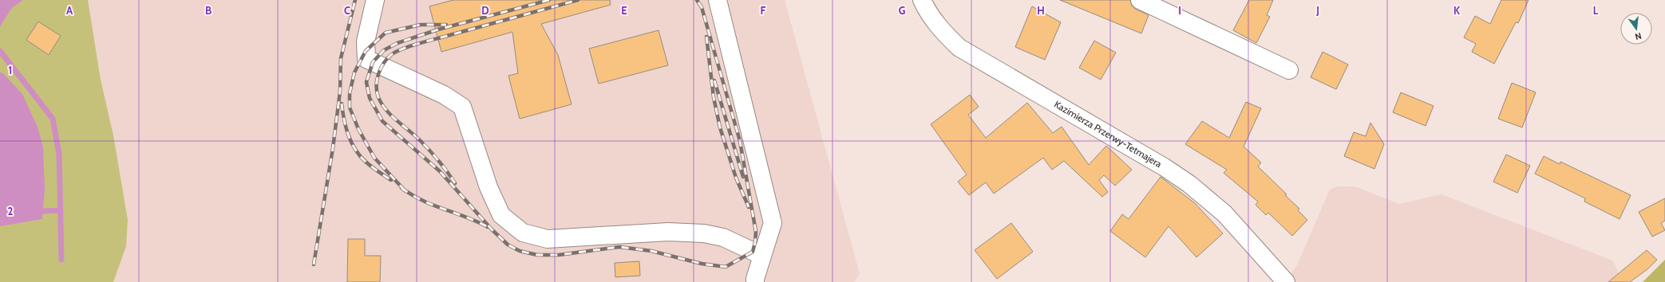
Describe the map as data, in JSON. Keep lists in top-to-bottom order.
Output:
{
  "streets": {
    "street": ["Kazimierza Przerwy-Tetmajera"]
  },
  "north": "bottom",
  "grid": {
    "columns": [
      "A",
      "B",
      "C",
      "D",
      "E",
      "F",
      "G",
      "H",
      "I",
      "J",
      "K",
      "L"
    ],
    "rows": ["1", "2"]
  }
}
